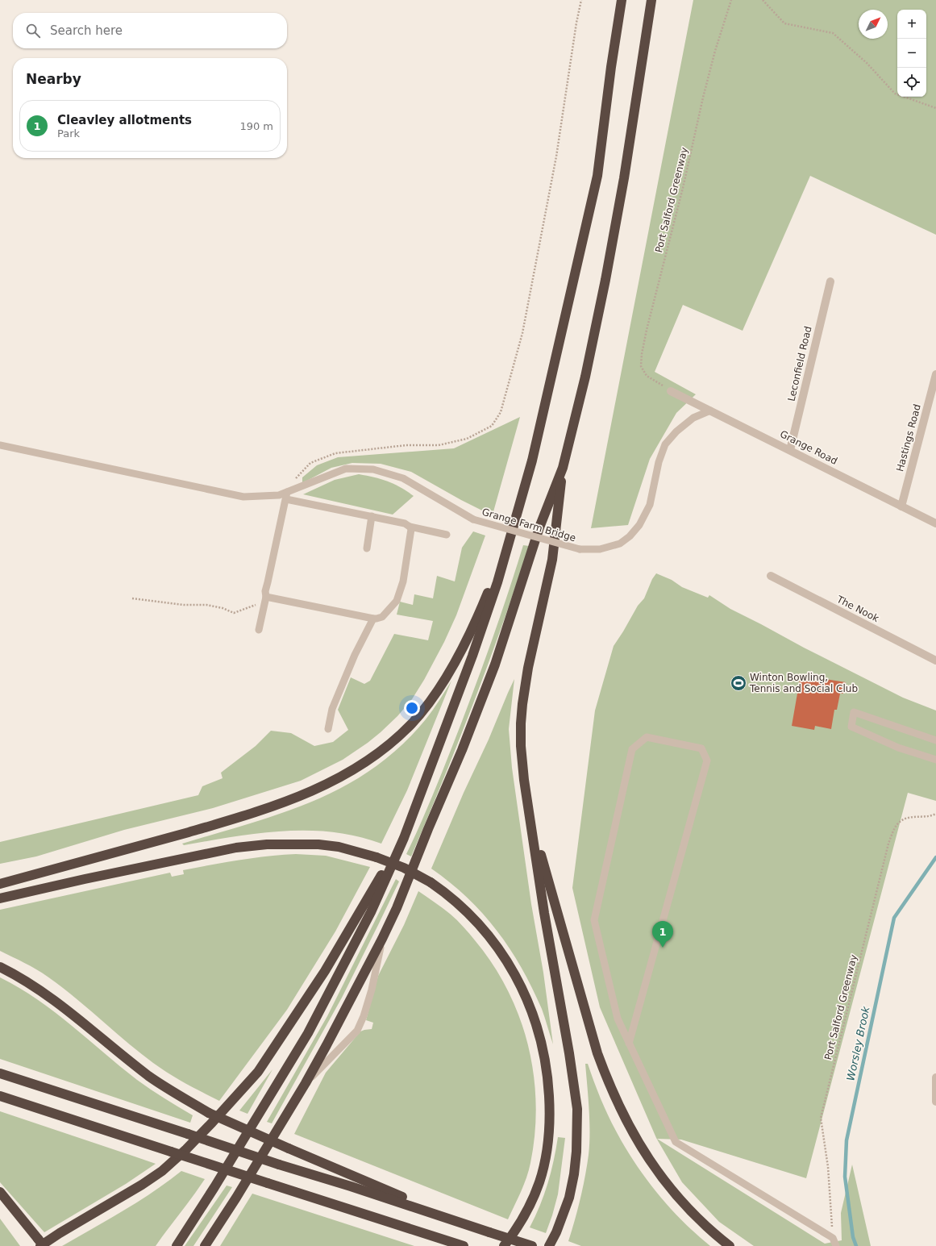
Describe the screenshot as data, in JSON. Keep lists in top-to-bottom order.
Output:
{
  "streets": {
    "street": [
      "Leconfield Road",
      "Hastings Road",
      "Grange Road",
      "The Nook"
    ],
    "lane": ["Grange Farm Bridge"],
    "path": ["Port Salford Greenway"]
  },
  "crossings": [
    ["Port Salford Greenway", "Grange Road"],
    ["Leconfield Road", "Grange Road"],
    ["Hastings Road", "Grange Road"],
    ["Grange Road", "Grange Farm Bridge"]
  ],
  "water": ["Worsley Brook"],
  "places": {
    "sports": ["Winton Bowling, Tennis and Social Club"]
  },
  "north": "top right",
  "page": {
    "map_buttons": ["+", "−"],
    "search": "Search here",
    "heading": "Nearby",
    "list": [
      {
        "mark": "1",
        "name": "Cleavley allotments",
        "note": "Park",
        "value": "190 m"
      }
    ],
    "pins": "1"
  }
}
